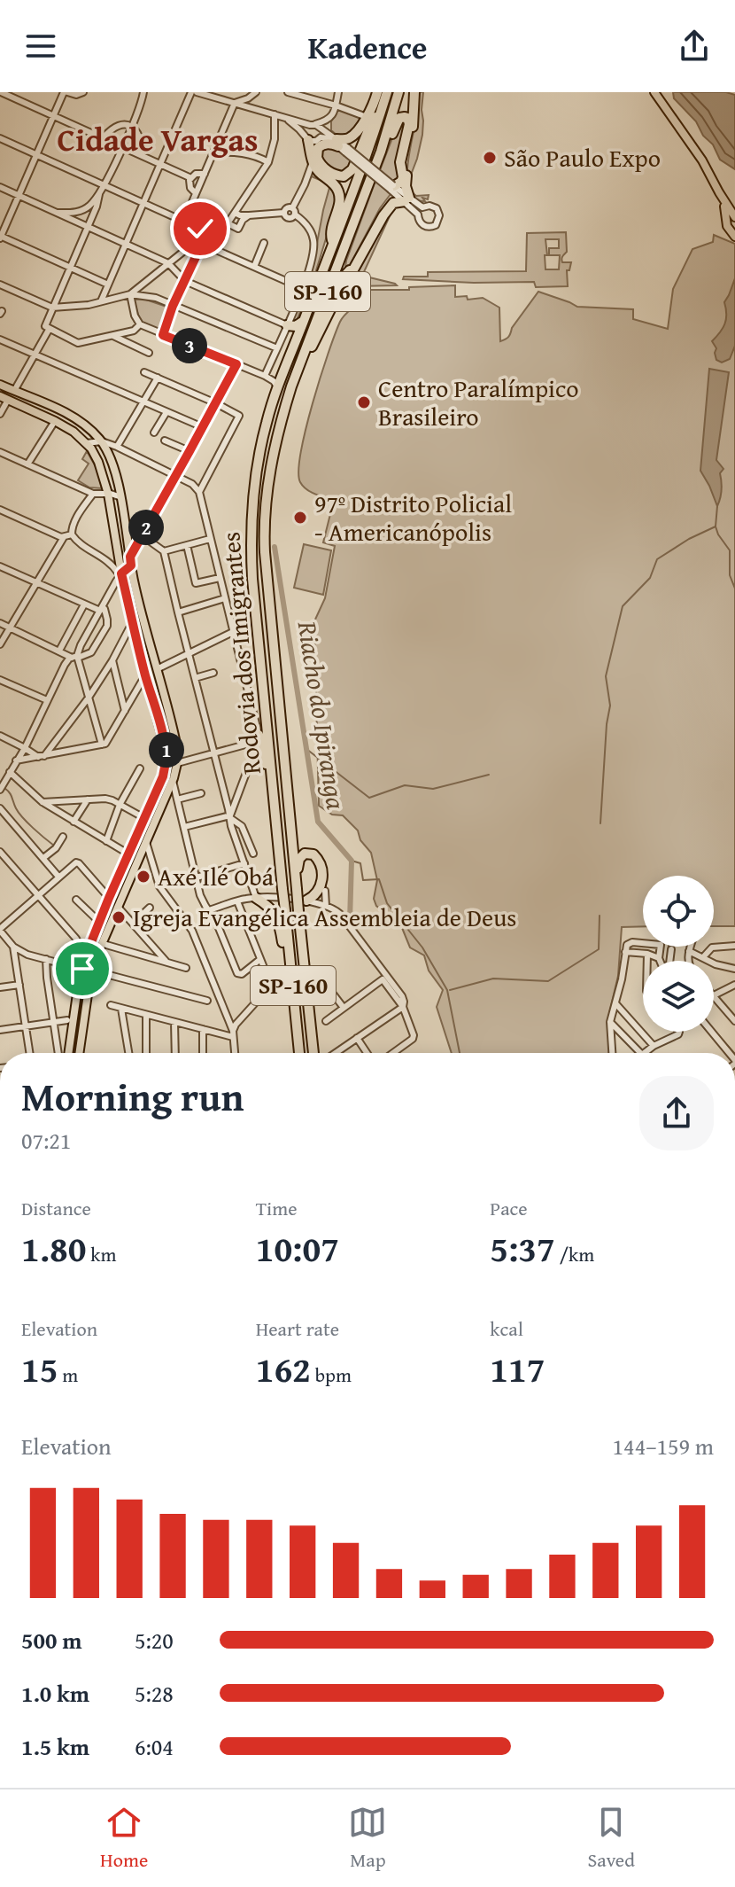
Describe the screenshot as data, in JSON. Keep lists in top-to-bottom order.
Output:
{
  "streets": {
    "highway": ["SP-160", "Rodovia dos Imigrantes"]
  },
  "districts": ["Cidade Vargas"],
  "water": ["Riacho do Ipiranga"],
  "places": [
    "São Paulo Expo",
    "Centro Paralímpico Brasileiro",
    "97º Distrito Policial - Americanópolis",
    "Axé Ilé Obá",
    "Igreja Evangélica Assembleia de Deus"
  ],
  "page": {
    "header": "Kadence",
    "pins": ["3", "2", "1"],
    "heading": ["Morning run", "07:21"],
    "stats": [
      ["Distance", "1.80 km"],
      ["Time", "10:07"],
      ["Pace", "5:37 /km"],
      ["Elevation", "15 m"],
      ["Heart rate", "162 bpm"],
      ["kcal", "117"]
    ],
    "chart": ["Elevation", "144–159 m"],
    "list": [
      {
        "name": "500 m",
        "note": "5:20"
      },
      {
        "name": "1.0 km",
        "note": "5:28"
      },
      {
        "name": "1.5 km",
        "note": "6:04"
      }
    ],
    "tabs": ["Home", "Map", "Saved"]
  }
}
